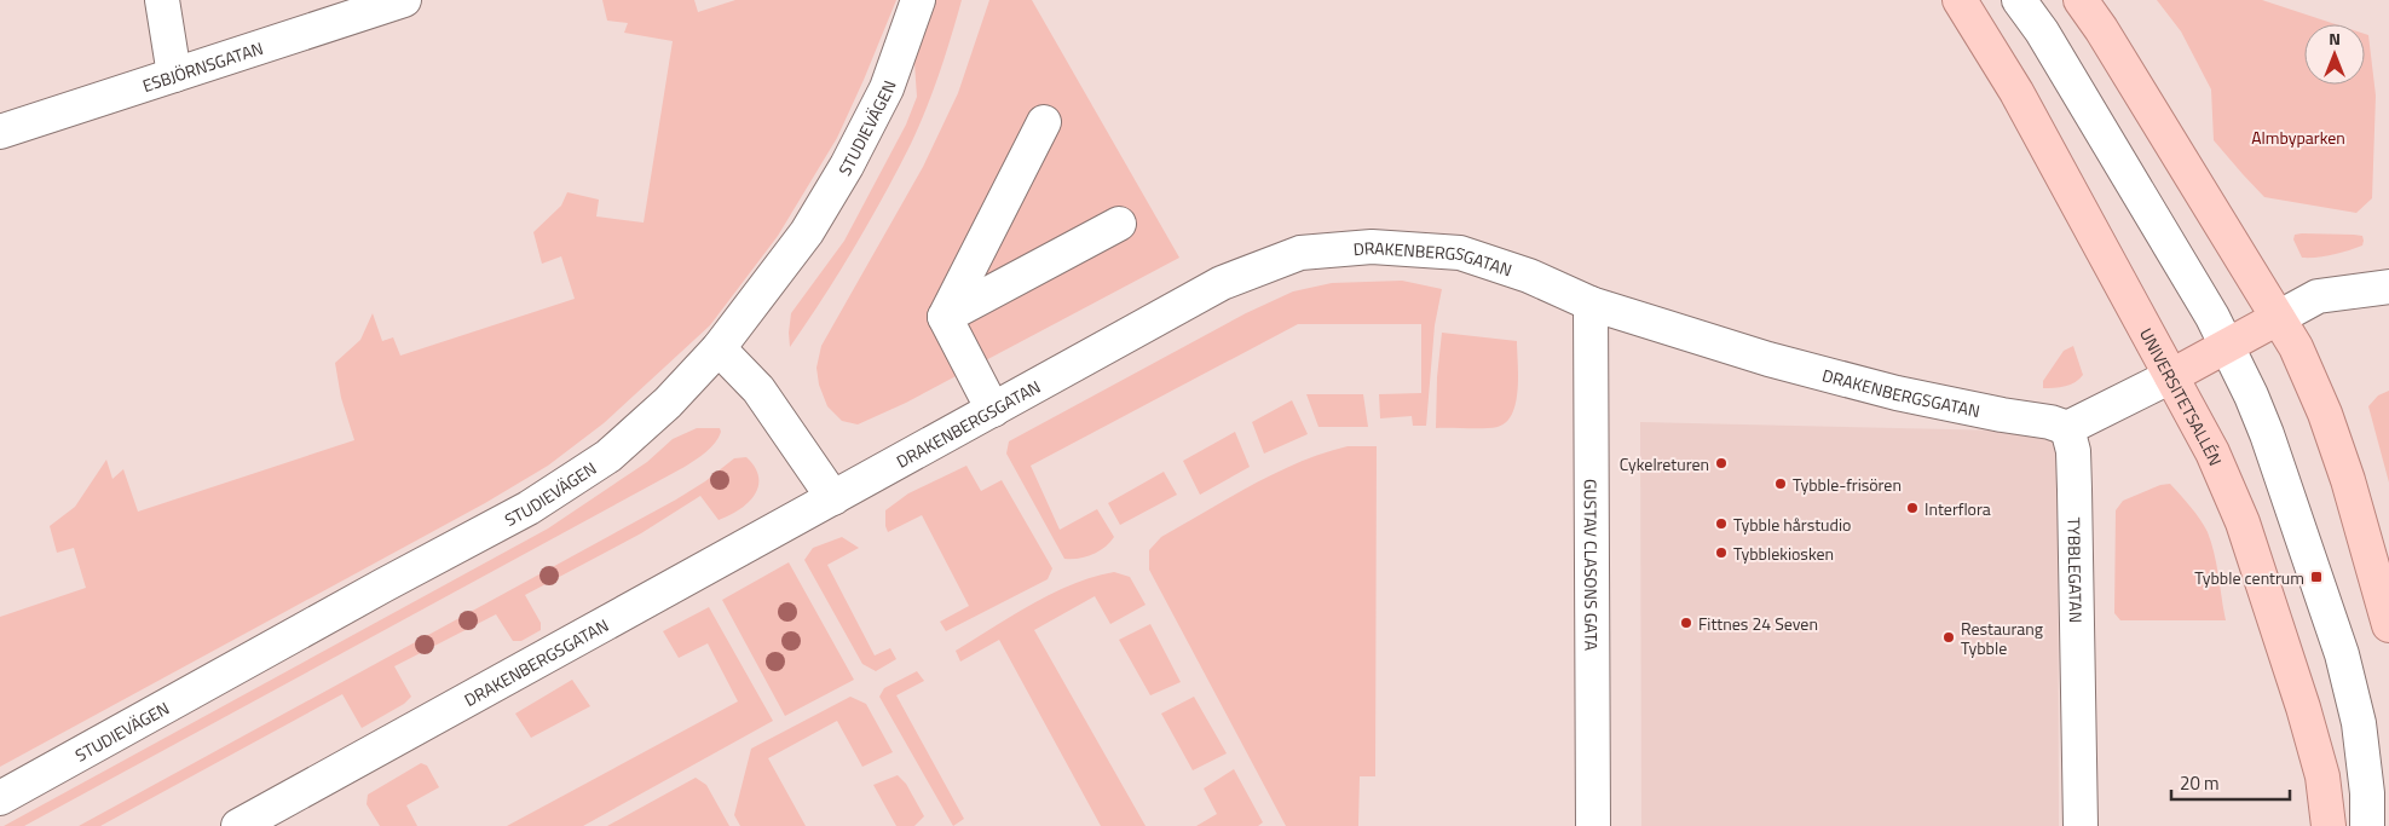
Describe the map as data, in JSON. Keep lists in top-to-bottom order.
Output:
{
  "streets": {
    "main road": ["UNIVERSITETSALLÉN"],
    "street": [
      "ESBJÖRNSGATAN",
      "STUDIEVÄGEN",
      "DRAKENBERGSGATAN",
      "GUSTAV CLASONS GATA",
      "TYBBLEGATAN"
    ]
  },
  "crossings": [
    ["DRAKENBERGSGATAN", "GUSTAV CLASONS GATA"],
    ["DRAKENBERGSGATAN", "TYBBLEGATAN"]
  ],
  "parks": ["Almbyparken"],
  "places": {
    "other": [
      "Cykelreturen",
      "Tybble-frisören",
      "Interflora",
      "Tybble hårstudio",
      "Tybblekiosken",
      "Fittnes 24 Seven",
      "Restaurang Tybble"
    ],
    "transit": ["Tybble centrum"]
  },
  "scale_bar": "20 m",
  "north": "top"
}
